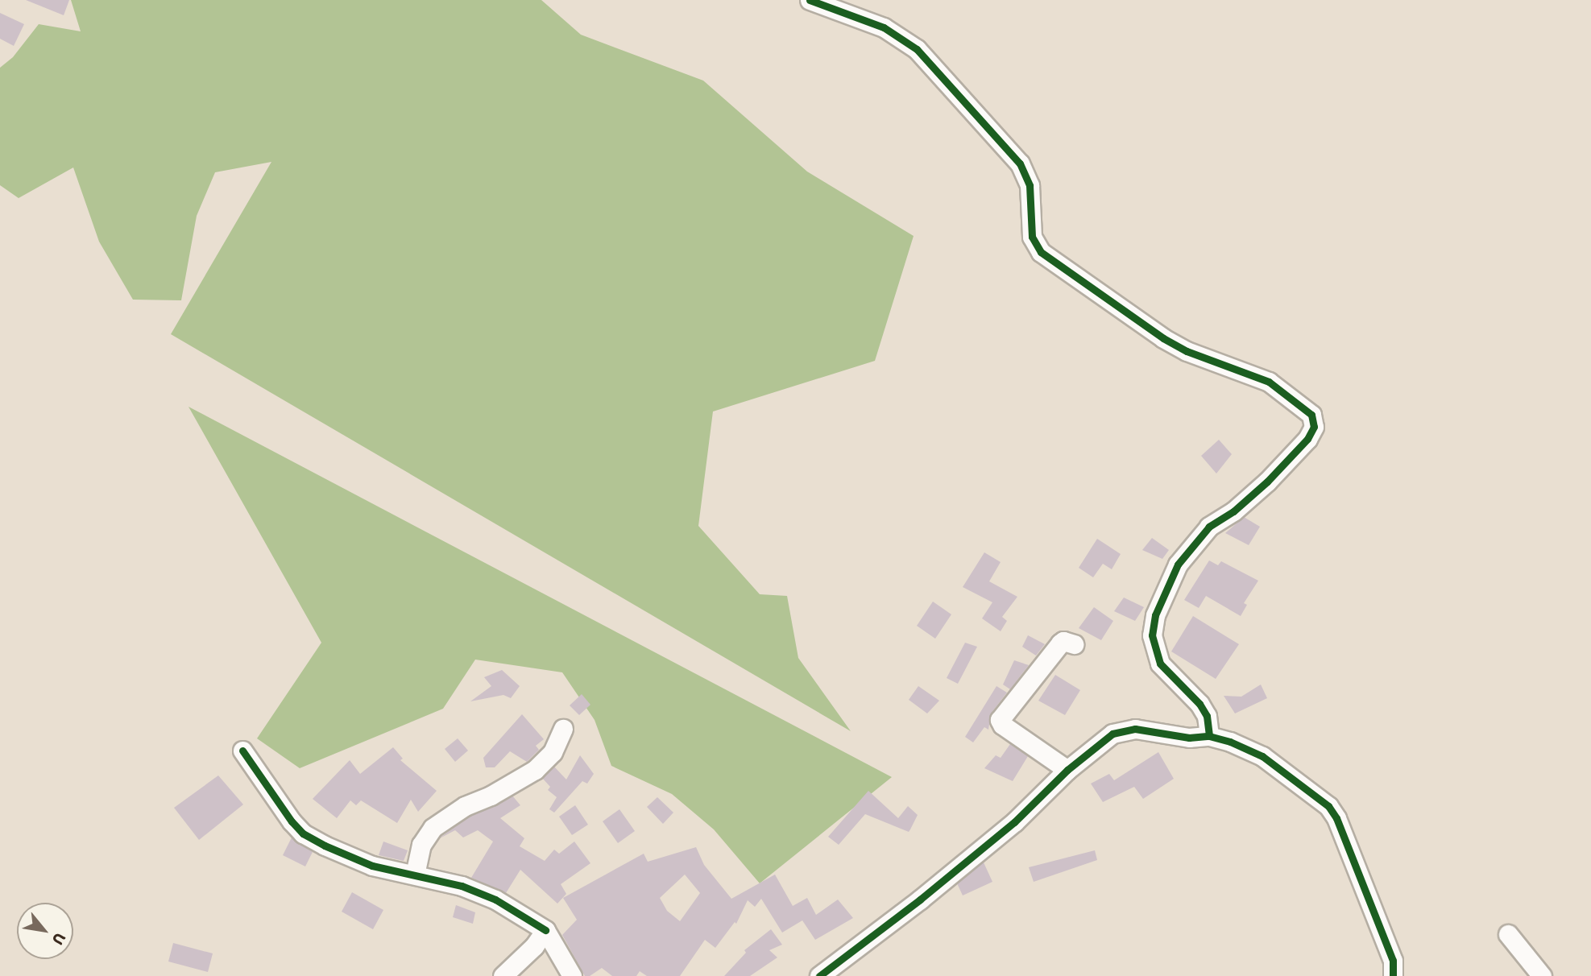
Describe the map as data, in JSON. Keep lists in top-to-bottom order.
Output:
{
  "north": "bottom right"
}
